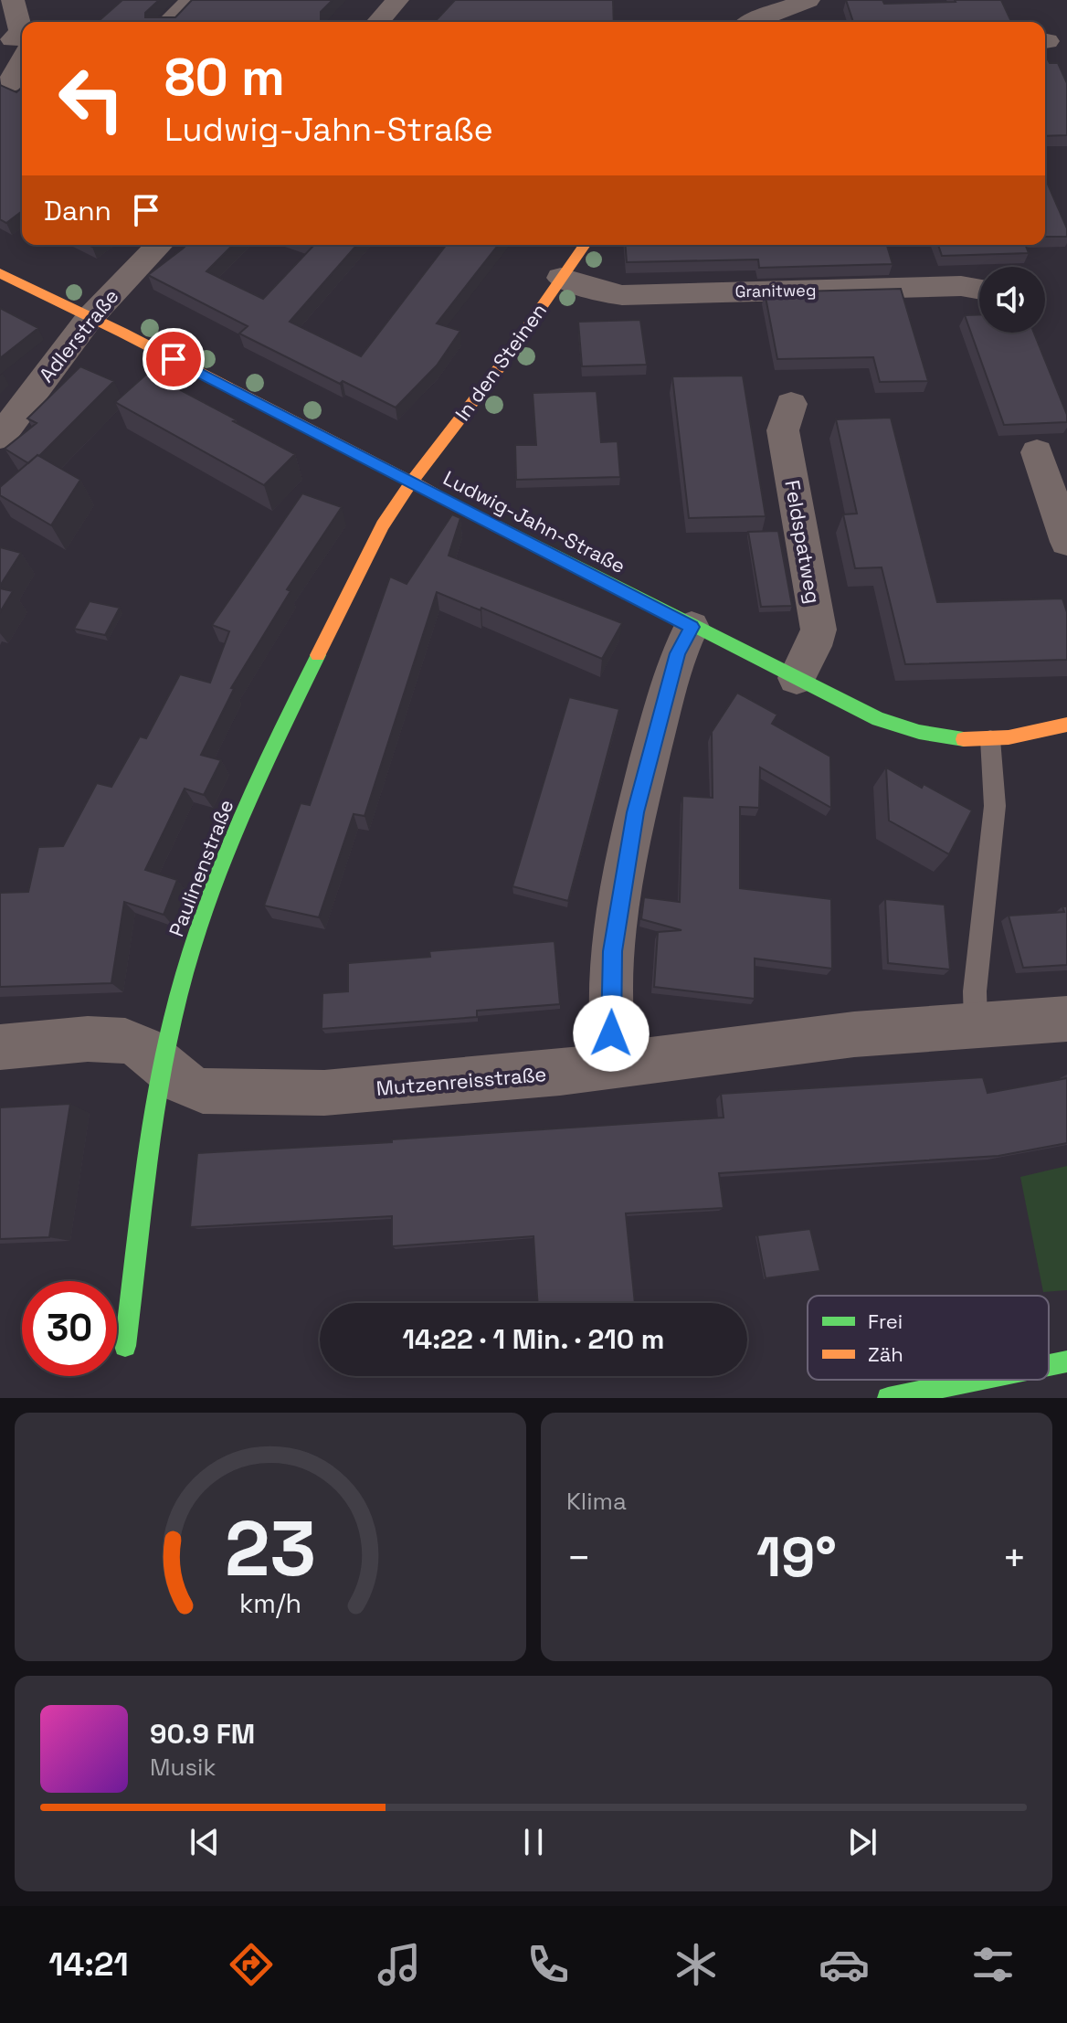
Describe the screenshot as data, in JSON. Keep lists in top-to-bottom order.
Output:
{
  "streets": {
    "street": [
      "Granitweg",
      "Adlerstraße",
      "In den Steinen",
      "Ludwig-Jahn-Straße",
      "Feldspatweg",
      "Paulinenstraße",
      "Mutzenreisstraße"
    ]
  },
  "crossings": [
    ["Granitweg", "In den Steinen"],
    ["Adlerstraße", "Ludwig-Jahn-Straße"],
    ["In den Steinen", "Ludwig-Jahn-Straße"],
    ["In den Steinen", "Paulinenstraße"],
    ["Ludwig-Jahn-Straße", "Feldspatweg"],
    ["Ludwig-Jahn-Straße", "Paulinenstraße"],
    ["Paulinenstraße", "Mutzenreisstraße"]
  ],
  "legend": ["Frei", "Zäh"],
  "page": {
    "turn": ["80 m", "Ludwig-Jahn-Straße"],
    "then": "Dann",
    "limit": "30",
    "trip": "14:22 · 1 Min. · 210 m",
    "tile": "Klima",
    "heat": ["−", "19°", "+"],
    "song": ["90.9 FM", "Musik"],
    "tabs": "14:21",
    "gauge": ["23", "km/h"]
  }
}
